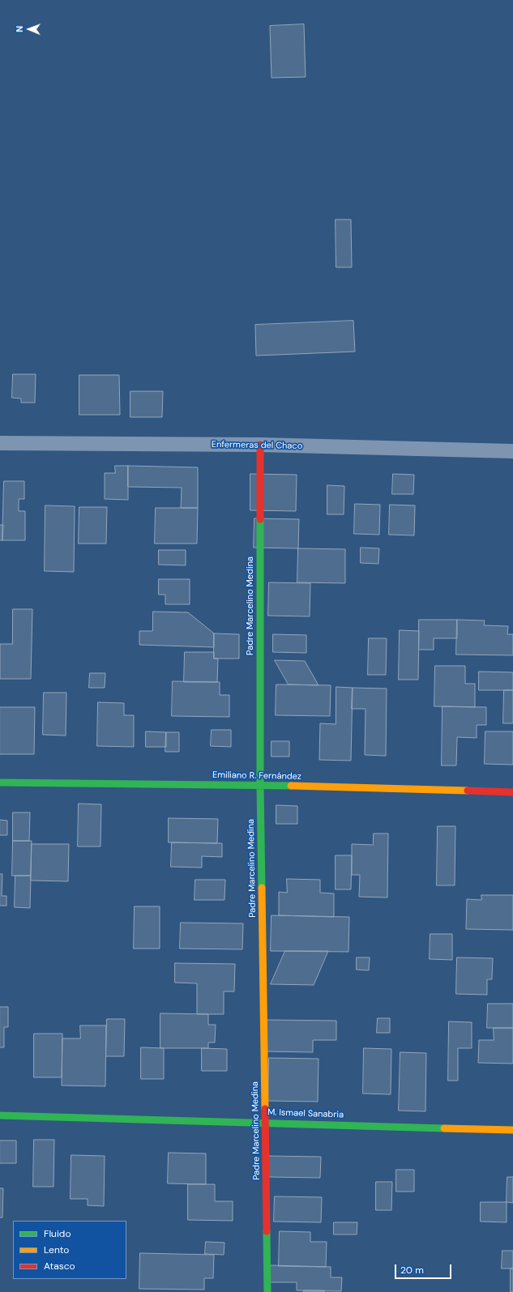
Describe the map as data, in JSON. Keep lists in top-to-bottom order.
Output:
{
  "streets": {
    "street": [
      "Enfermeras del Chaco",
      "Padre Marcelino Medina",
      "Emiliano R. Fernández",
      "M. Ismael Sanabria"
    ]
  },
  "crossings": [
    ["Enfermeras del Chaco", "Padre Marcelino Medina"],
    ["Padre Marcelino Medina", "Emiliano R. Fernández"],
    ["Padre Marcelino Medina", "M. Ismael Sanabria"]
  ],
  "legend": ["Fluido", "Lento", "Atasco"],
  "scale_bar": "20 m",
  "north": "left"
}
